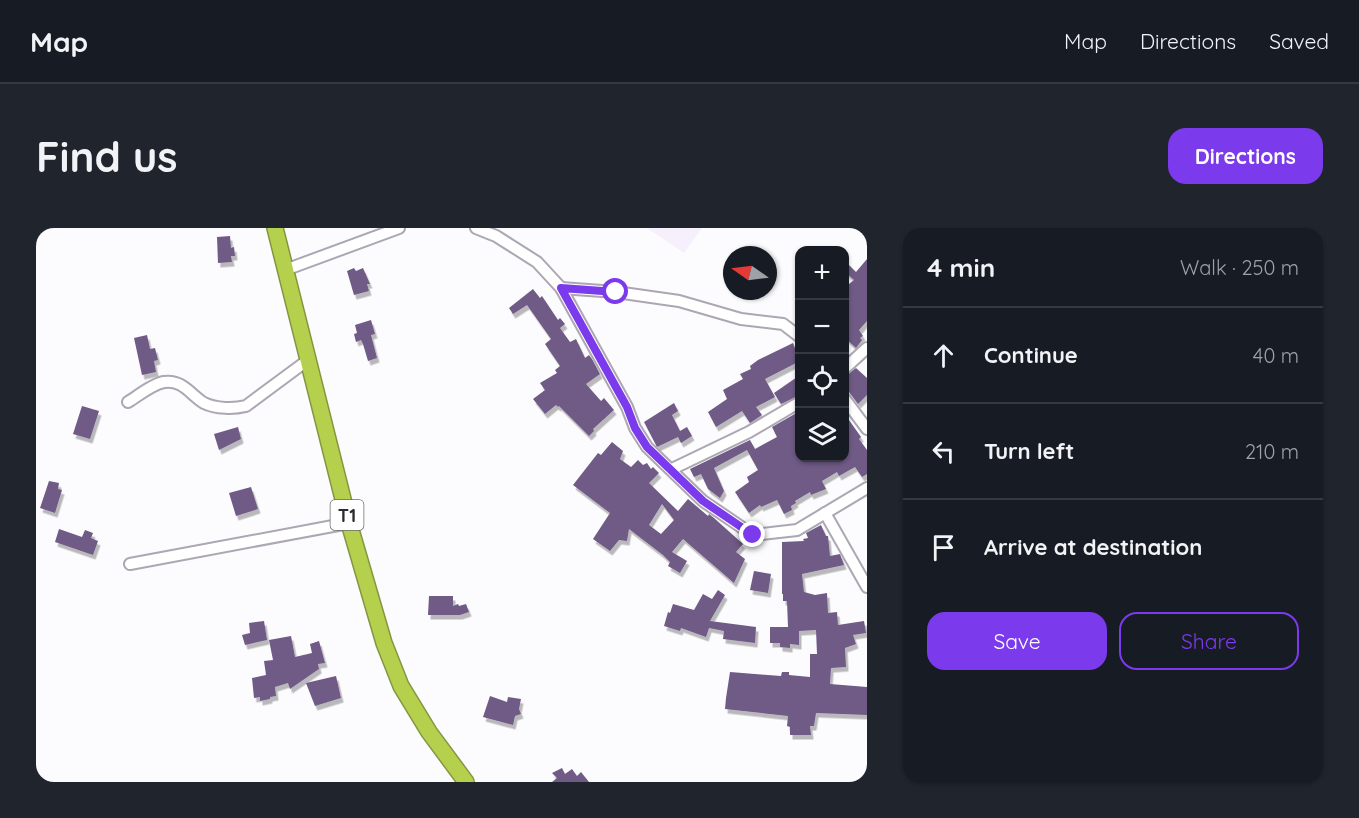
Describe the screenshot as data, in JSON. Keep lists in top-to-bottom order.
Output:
{
  "streets": {
    "highway": ["T1"]
  },
  "north": "left",
  "page": {
    "header": "Map",
    "nav": ["Map", "Directions", "Saved"],
    "buttons": [
      "Directions",
      ["Save", "Share"]
    ],
    "title": "Find us",
    "heading": ["4 min", "Walk · 250 m"],
    "map_buttons": ["+", "−"],
    "list": [
      ["Continue", "40 m"],
      ["Turn left", "210 m"],
      "Arrive at destination"
    ]
  }
}
